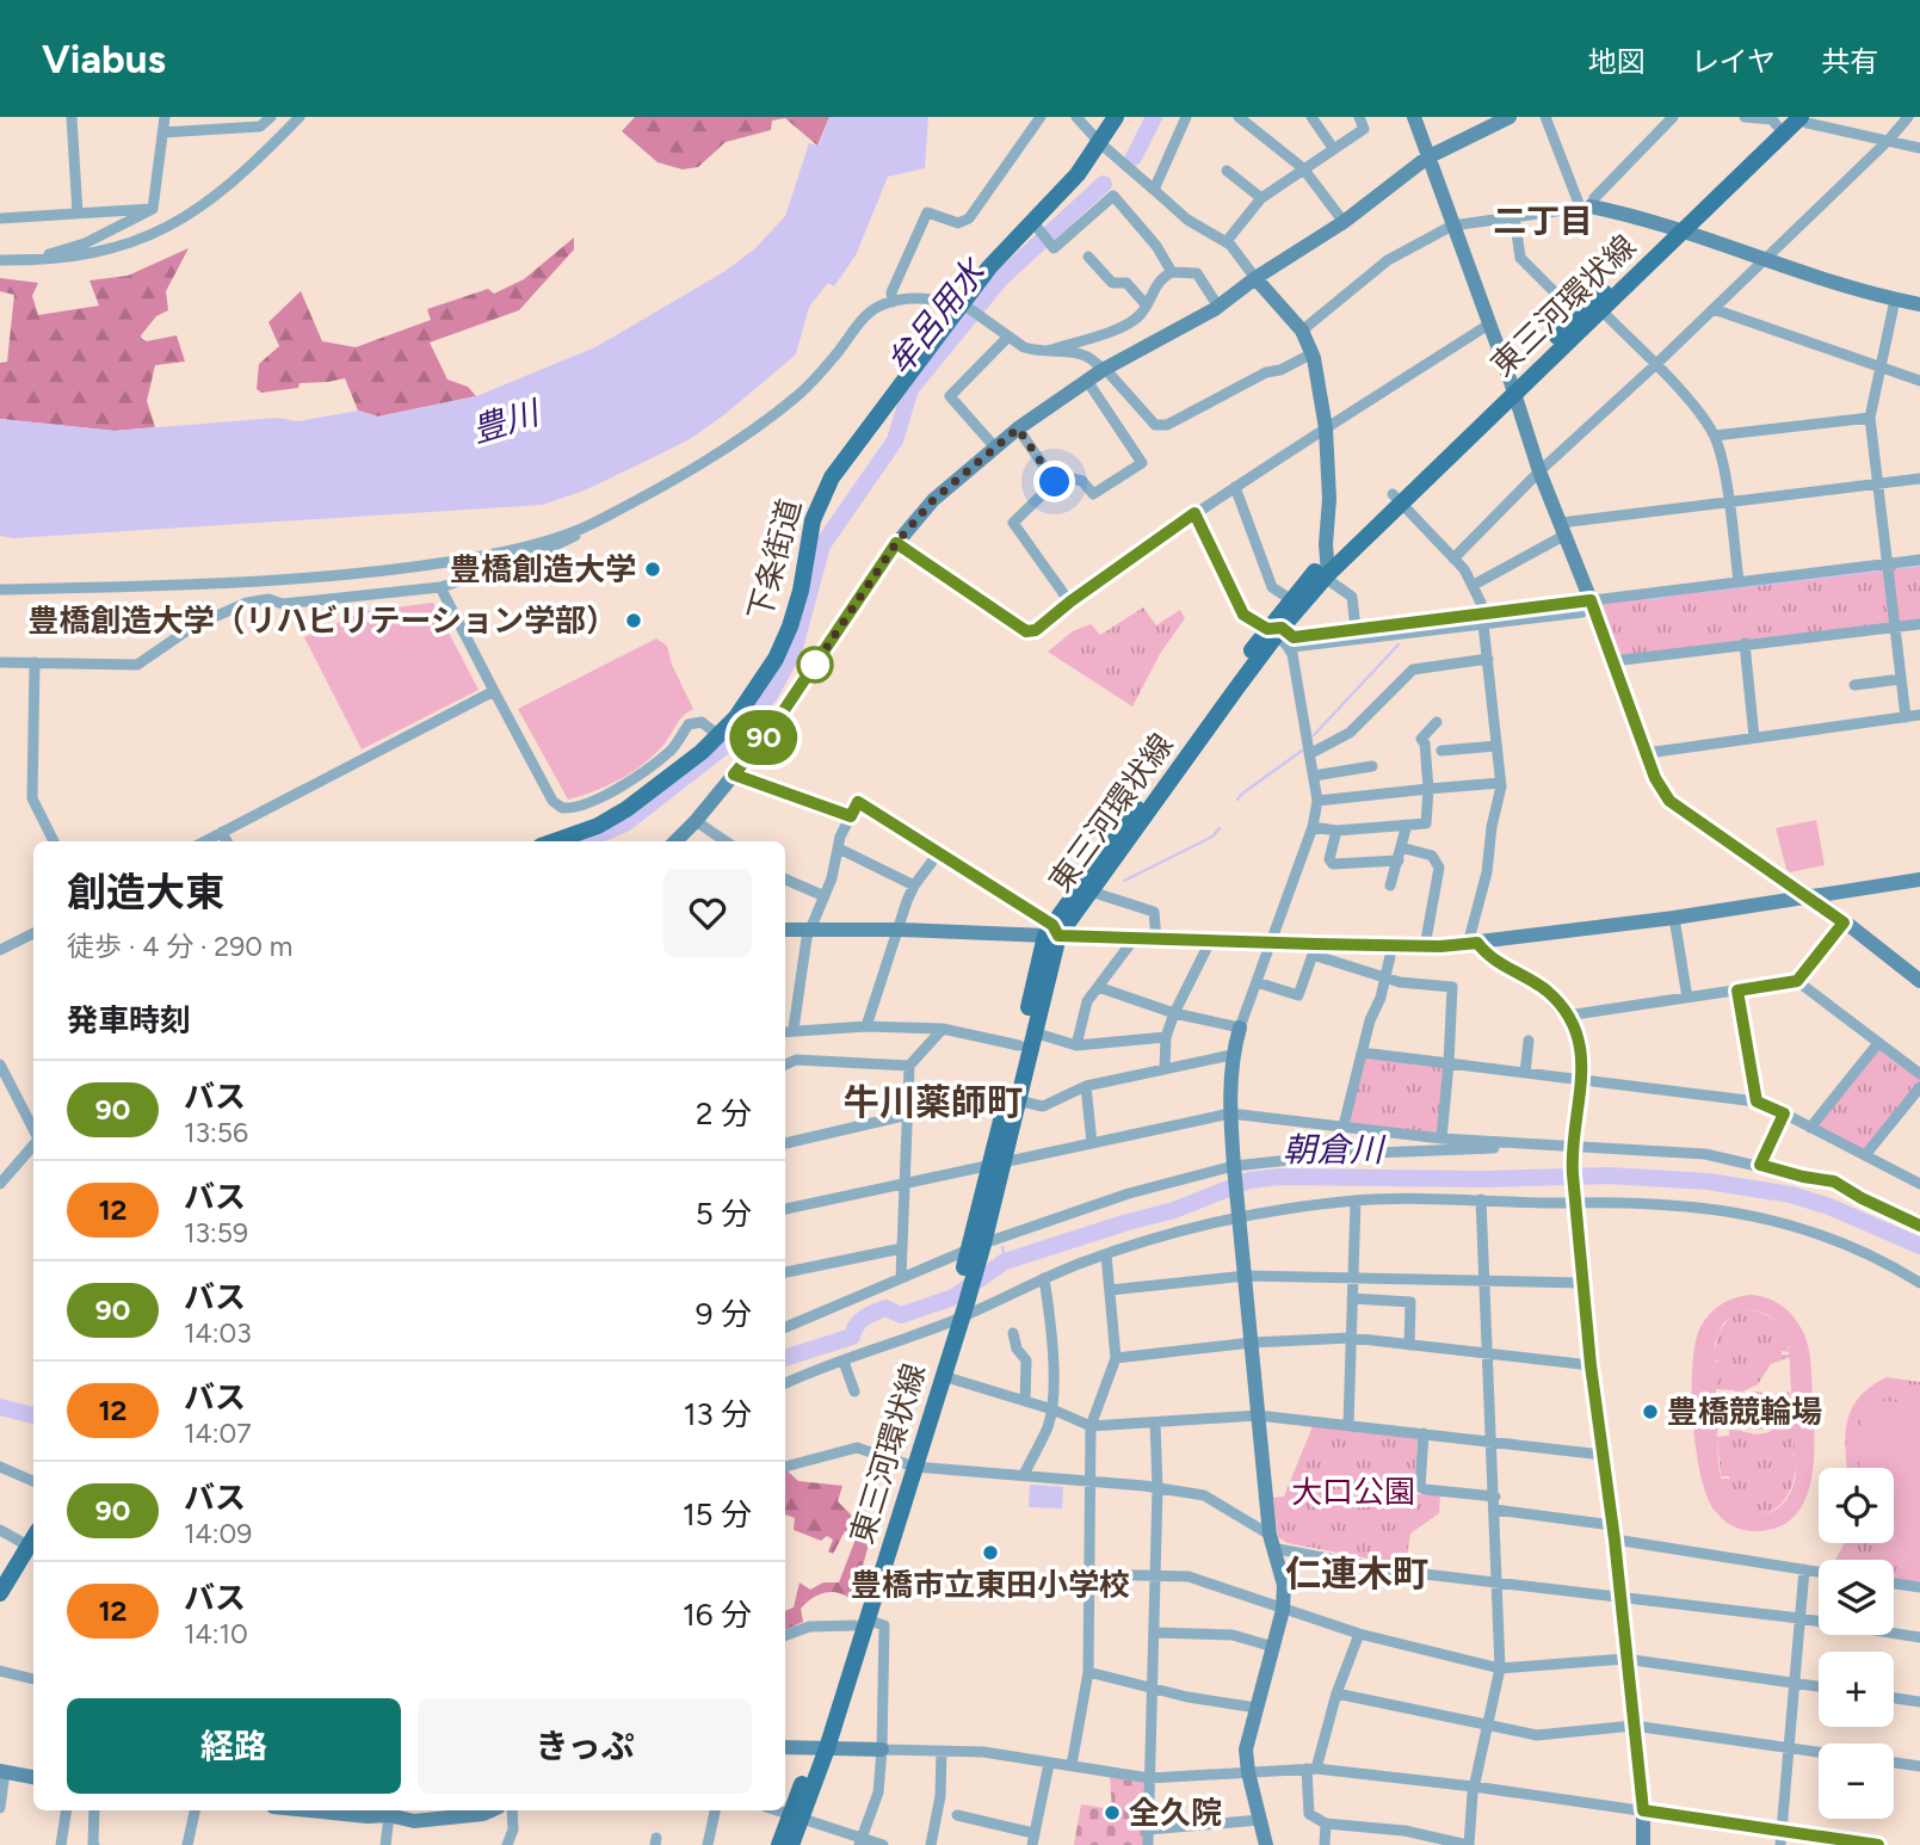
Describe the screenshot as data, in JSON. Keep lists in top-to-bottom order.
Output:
{
  "streets": {
    "main road": ["東三河環状線", "下条街道"]
  },
  "districts": ["二丁目", "牛川薬師町", "仁連木町"],
  "water": ["牟呂用水", "豊川", "朝倉川"],
  "parks": ["大口公園"],
  "places": [
    "豊橋創造大学",
    "豊橋創造大学（リハビリテーション学部）",
    "豊橋競輪場",
    "豊橋市立東田小学校",
    "全久院"
  ],
  "lines": ["bus line 90"],
  "page": {
    "header": "Viabus",
    "nav": ["地図", "レイヤ", "共有"],
    "on_map": "90",
    "heading": [
      ["創造大東", "徒歩 · 4 分 · 290 m"],
      "発車時刻"
    ],
    "list": [
      {
        "mark": "90",
        "name": "バス",
        "note": "13:56",
        "value": "2 分"
      },
      {
        "mark": "12",
        "name": "バス",
        "note": "13:59",
        "value": "5 分"
      },
      {
        "mark": "90",
        "name": "バス",
        "note": "14:03",
        "value": "9 分"
      },
      {
        "mark": "12",
        "name": "バス",
        "note": "14:07",
        "value": "13 分"
      },
      {
        "mark": "90",
        "name": "バス",
        "note": "14:09",
        "value": "15 分"
      },
      {
        "mark": "12",
        "name": "バス",
        "note": "14:10",
        "value": "16 分"
      }
    ],
    "map_buttons": ["+", "−"],
    "buttons": ["経路", "きっぷ"]
  }
}
